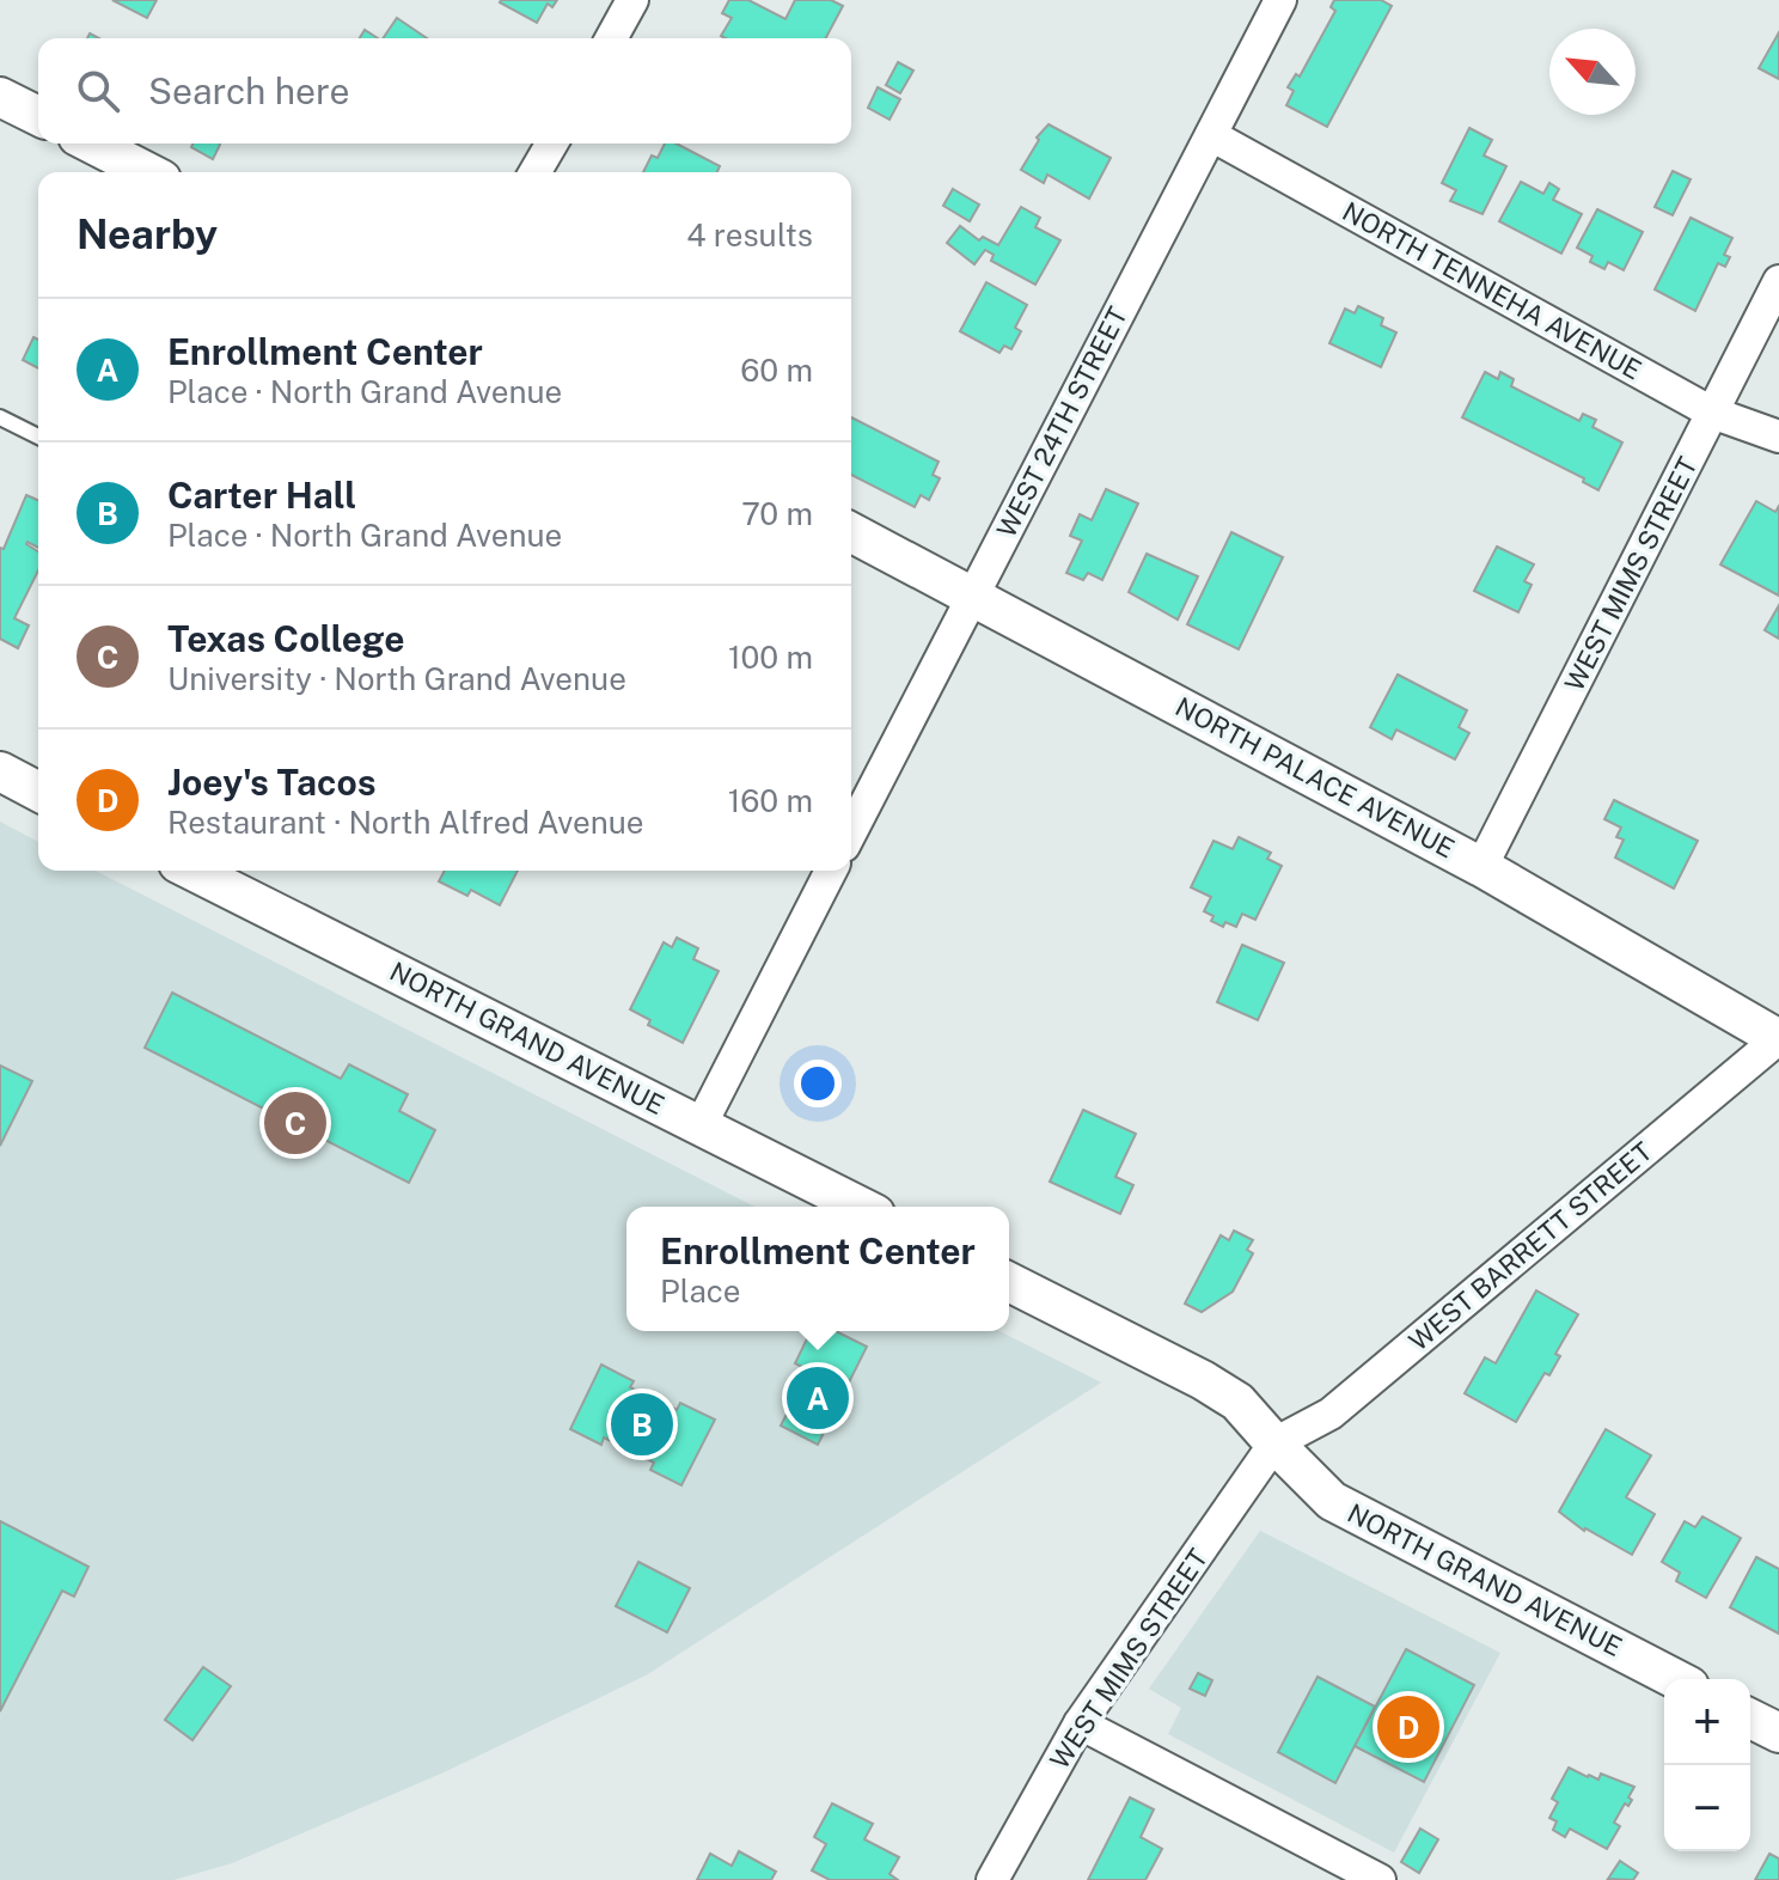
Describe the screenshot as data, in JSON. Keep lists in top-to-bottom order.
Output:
{
  "streets": {
    "street": [
      "NORTH TENNEHA AVENUE",
      "WEST 24TH STREET",
      "WEST MIMS STREET",
      "NORTH PALACE AVENUE",
      "NORTH GRAND AVENUE",
      "WEST BARRETT STREET"
    ]
  },
  "crossings": [
    ["NORTH TENNEHA AVENUE", "WEST 24TH STREET"],
    ["NORTH TENNEHA AVENUE", "WEST MIMS STREET"],
    ["WEST 24TH STREET", "NORTH PALACE AVENUE"],
    ["WEST MIMS STREET", "NORTH PALACE AVENUE"],
    ["WEST MIMS STREET", "NORTH GRAND AVENUE"],
    ["WEST MIMS STREET", "WEST BARRETT STREET"],
    ["NORTH PALACE AVENUE", "WEST BARRETT STREET"],
    ["NORTH GRAND AVENUE", "WEST BARRETT STREET"]
  ],
  "north": "top left",
  "page": {
    "search": "Search here",
    "heading": ["Nearby", "4 results"],
    "list": [
      {
        "mark": "A",
        "name": "Enrollment Center",
        "note": "Place · North Grand Avenue",
        "value": "60 m"
      },
      {
        "mark": "B",
        "name": "Carter Hall",
        "note": "Place · North Grand Avenue",
        "value": "70 m"
      },
      {
        "mark": "C",
        "name": "Texas College",
        "note": "University · North Grand Avenue",
        "value": "100 m"
      },
      {
        "mark": "D",
        "name": "Joey's Tacos",
        "note": "Restaurant · North Alfred Avenue",
        "value": "160 m"
      }
    ],
    "pins": [
      "C",
      "A",
      "B",
      "D"
    ],
    "popup": ["Enrollment Center", "Place"],
    "map_buttons": ["+", "−"]
  }
}
